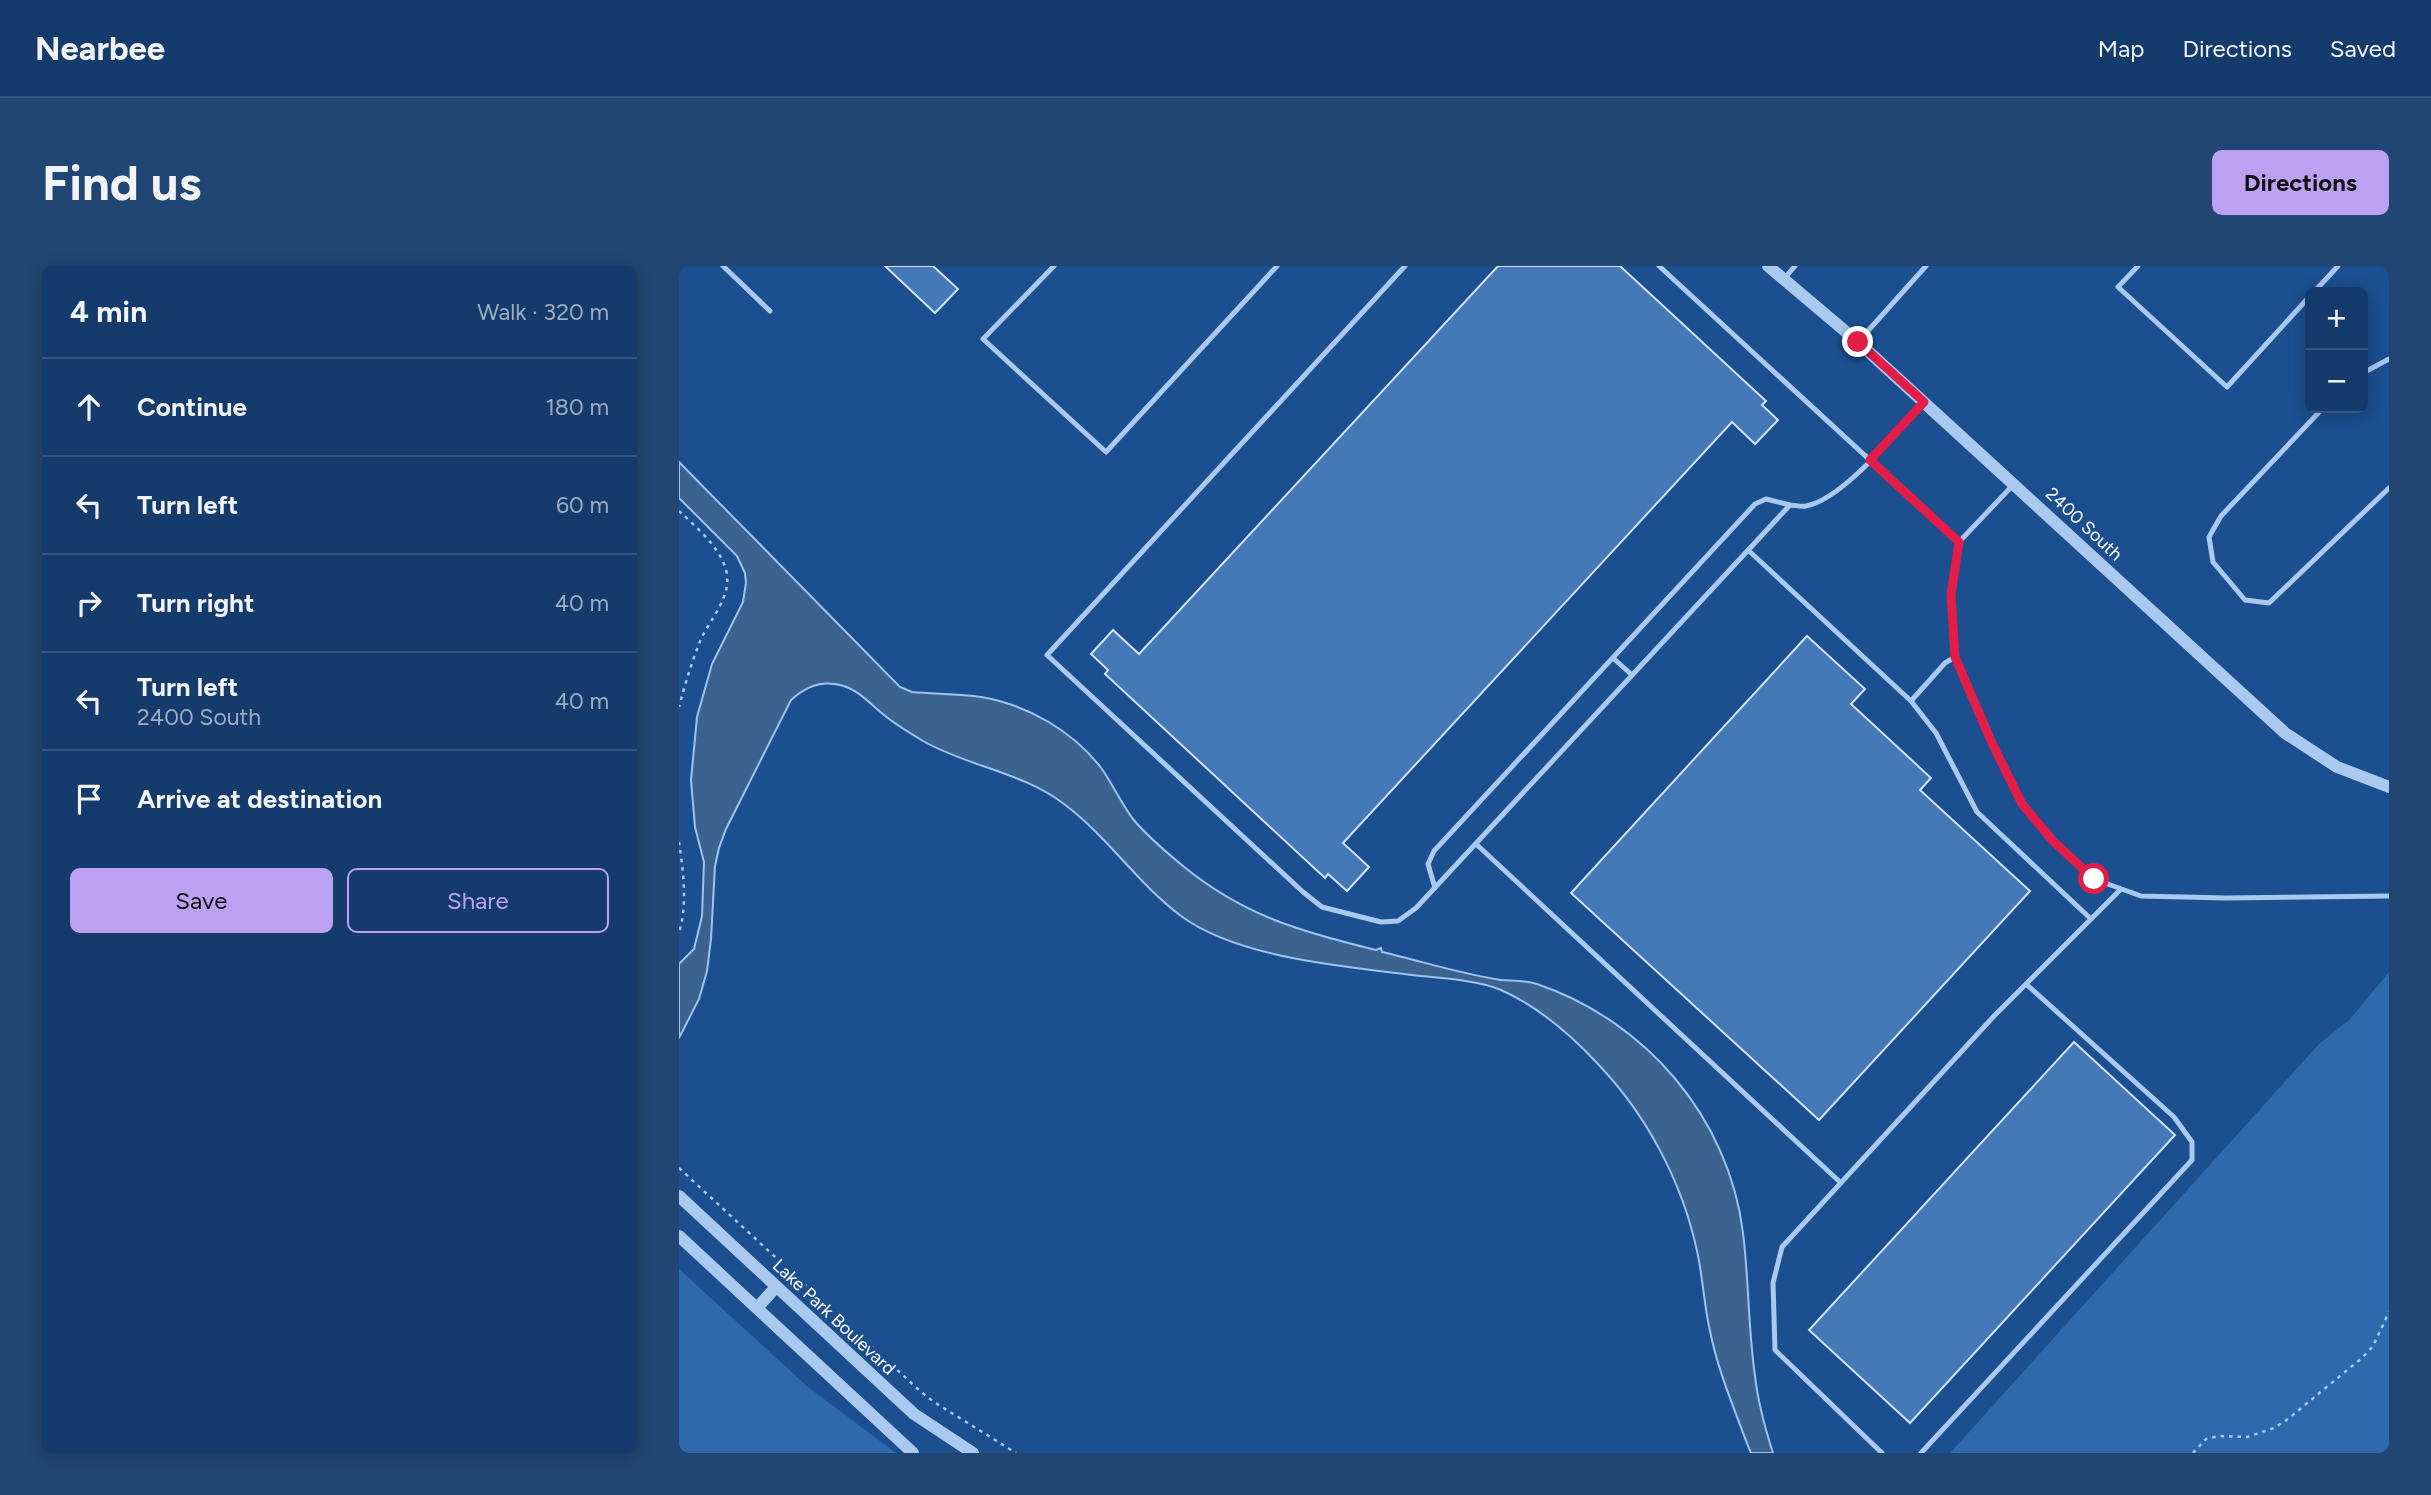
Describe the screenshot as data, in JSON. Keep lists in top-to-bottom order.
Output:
{
  "streets": {
    "street": ["2400 South", "Lake Park Boulevard"]
  },
  "page": {
    "header": "Nearbee",
    "nav": ["Map", "Directions", "Saved"],
    "buttons": [
      "Directions",
      ["Save", "Share"]
    ],
    "title": "Find us",
    "heading": ["4 min", "Walk · 320 m"],
    "map_buttons": ["+", "−"],
    "list": [
      ["Continue", "180 m"],
      ["Turn left", "60 m"],
      ["Turn right", "40 m"],
      ["Turn left", "2400 South", "40 m"],
      "Arrive at destination"
    ]
  }
}
